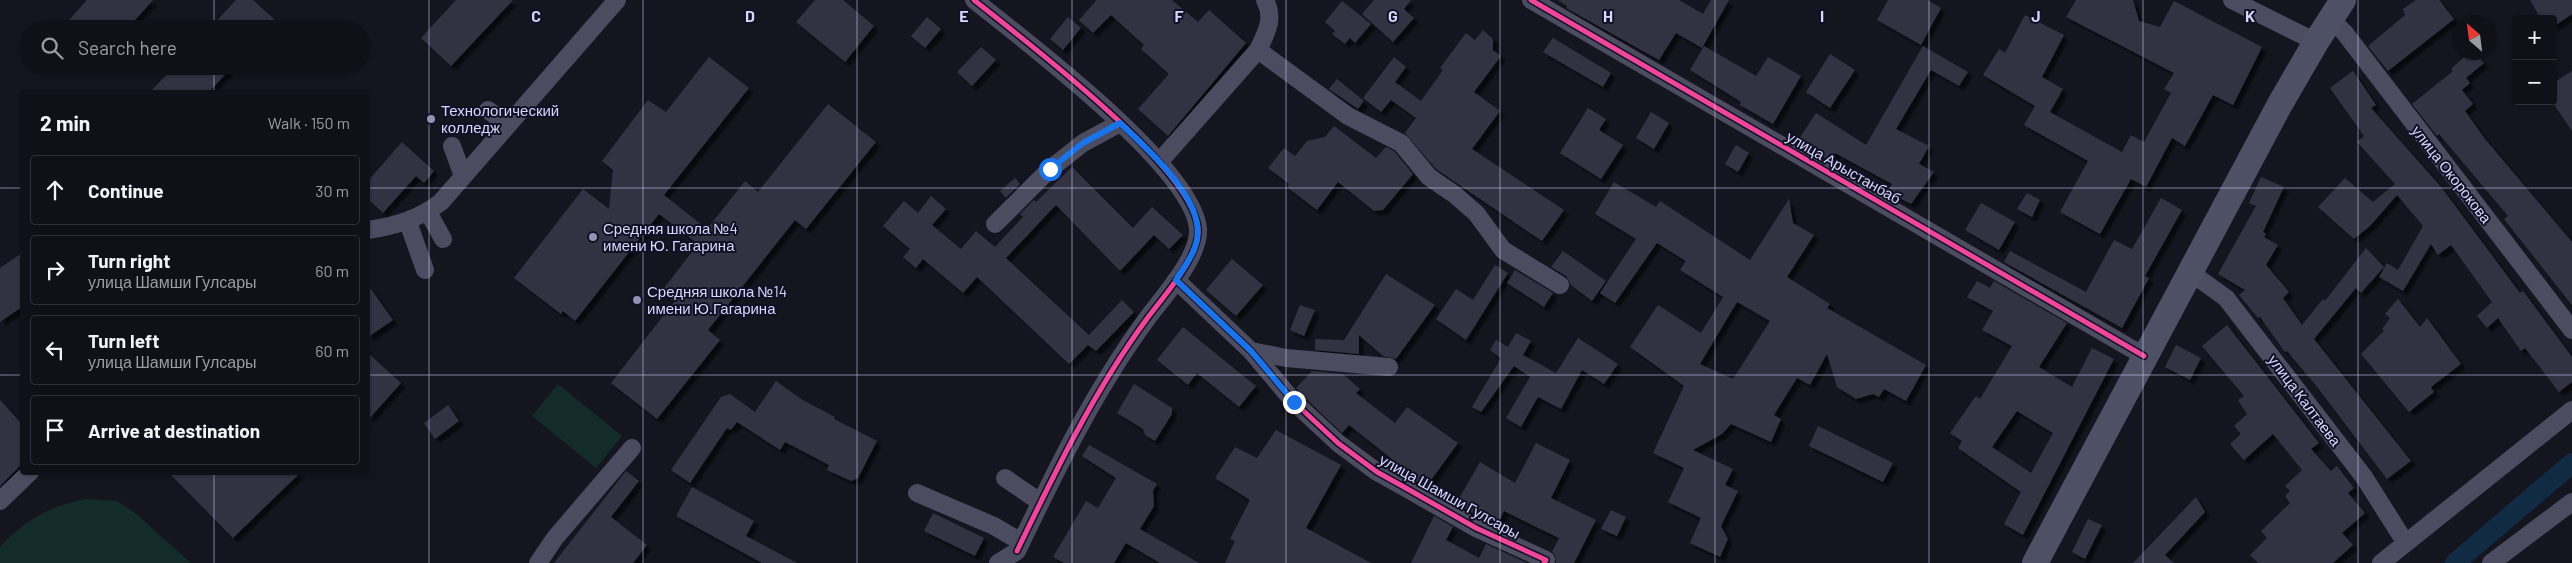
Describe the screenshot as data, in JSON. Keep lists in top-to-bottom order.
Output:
{
  "streets": {
    "street": [
      "улица Арыстанбаб",
      "улица Окорокова",
      "улица Калтаева",
      "улица Шамши Гулсары"
    ]
  },
  "places": ["Технологический колледж", "Средняя школа №4 имени Ю. Гагарина", "Средняя школа №14 имени Ю.Гагарина"],
  "north": "top left",
  "page": {
    "map_buttons": ["+", "−"],
    "search": "Search here",
    "heading": ["2 min", "Walk · 150 m"],
    "list": [
      ["Continue", "30 m"],
      ["Turn right", "улица Шамши Гулсары", "60 m"],
      ["Turn left", "улица Шамши Гулсары", "60 m"],
      "Arrive at destination"
    ]
  },
  "grid": {
    "columns": [
      "C",
      "D",
      "E",
      "F",
      "G",
      "H",
      "I",
      "J",
      "K"
    ]
  }
}
